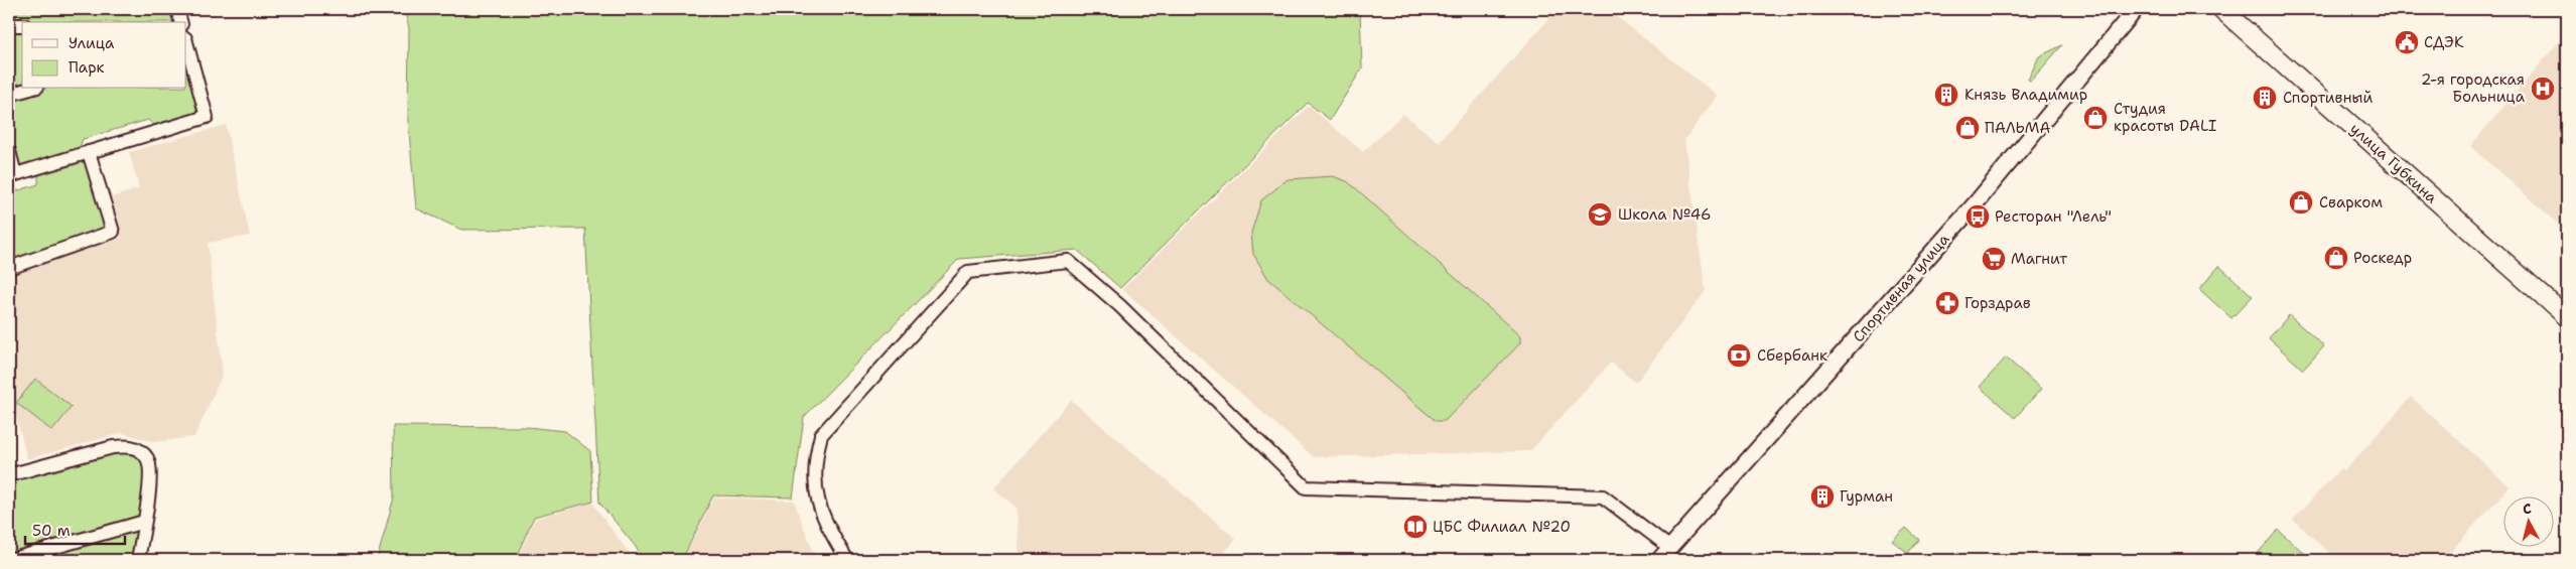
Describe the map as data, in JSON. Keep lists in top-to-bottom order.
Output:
{
  "streets": {
    "main road": ["улица Губкина"],
    "street": ["Спортивная улица"]
  },
  "places": {
    "public building": ["СДЭК"],
    "hospital": ["2-я городская Больница"],
    "building": ["Князь Владимир", "Спортивный", "Гурман"],
    "shop": [
      "Студия красоты DALI",
      "ПАЛЬМА",
      "Сварком",
      "Роскедр"
    ],
    "school or university": ["Школа №46"],
    "bus stop": ["Ресторан \"Лель\""],
    "supermarket": ["Магнит"],
    "pharmacy": ["Горздрав"],
    "bank": ["Сбербанк"],
    "library": ["ЦБС Филиал №20"]
  },
  "legend": ["Улица", "Парк"],
  "scale_bar": "50 m",
  "north": "top"
}
